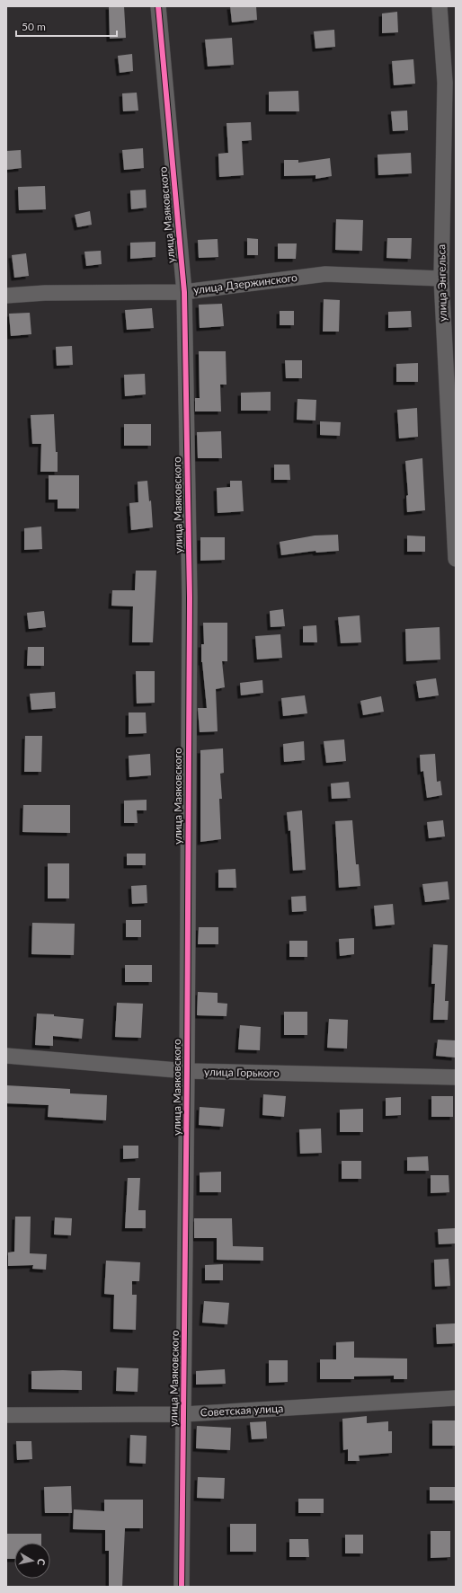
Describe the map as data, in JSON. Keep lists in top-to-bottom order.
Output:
{
  "streets": {
    "street": [
      "улица Маяковского",
      "улица Энгельса",
      "улица Дзержинского",
      "улица Горького",
      "Советская улица"
    ]
  },
  "crossings": [
    ["улица Маяковского", "улица Дзержинского"],
    ["улица Маяковского", "улица Горького"],
    ["улица Маяковского", "Советская улица"],
    ["улица Энгельса", "улица Дзержинского"]
  ],
  "scale_bar": "50 m",
  "north": "right"
}
